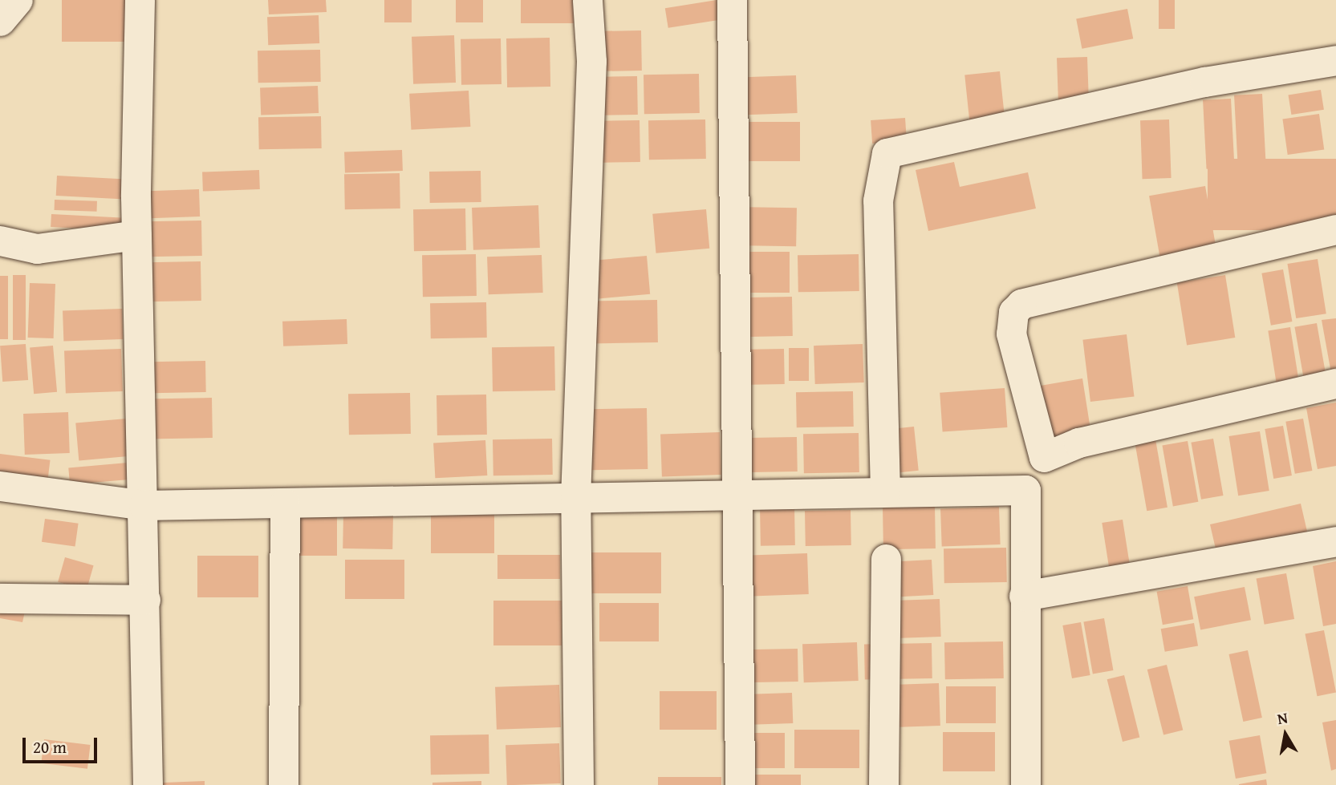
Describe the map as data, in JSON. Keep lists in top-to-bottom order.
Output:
{
  "scale_bar": "20 m",
  "north": "top"
}
